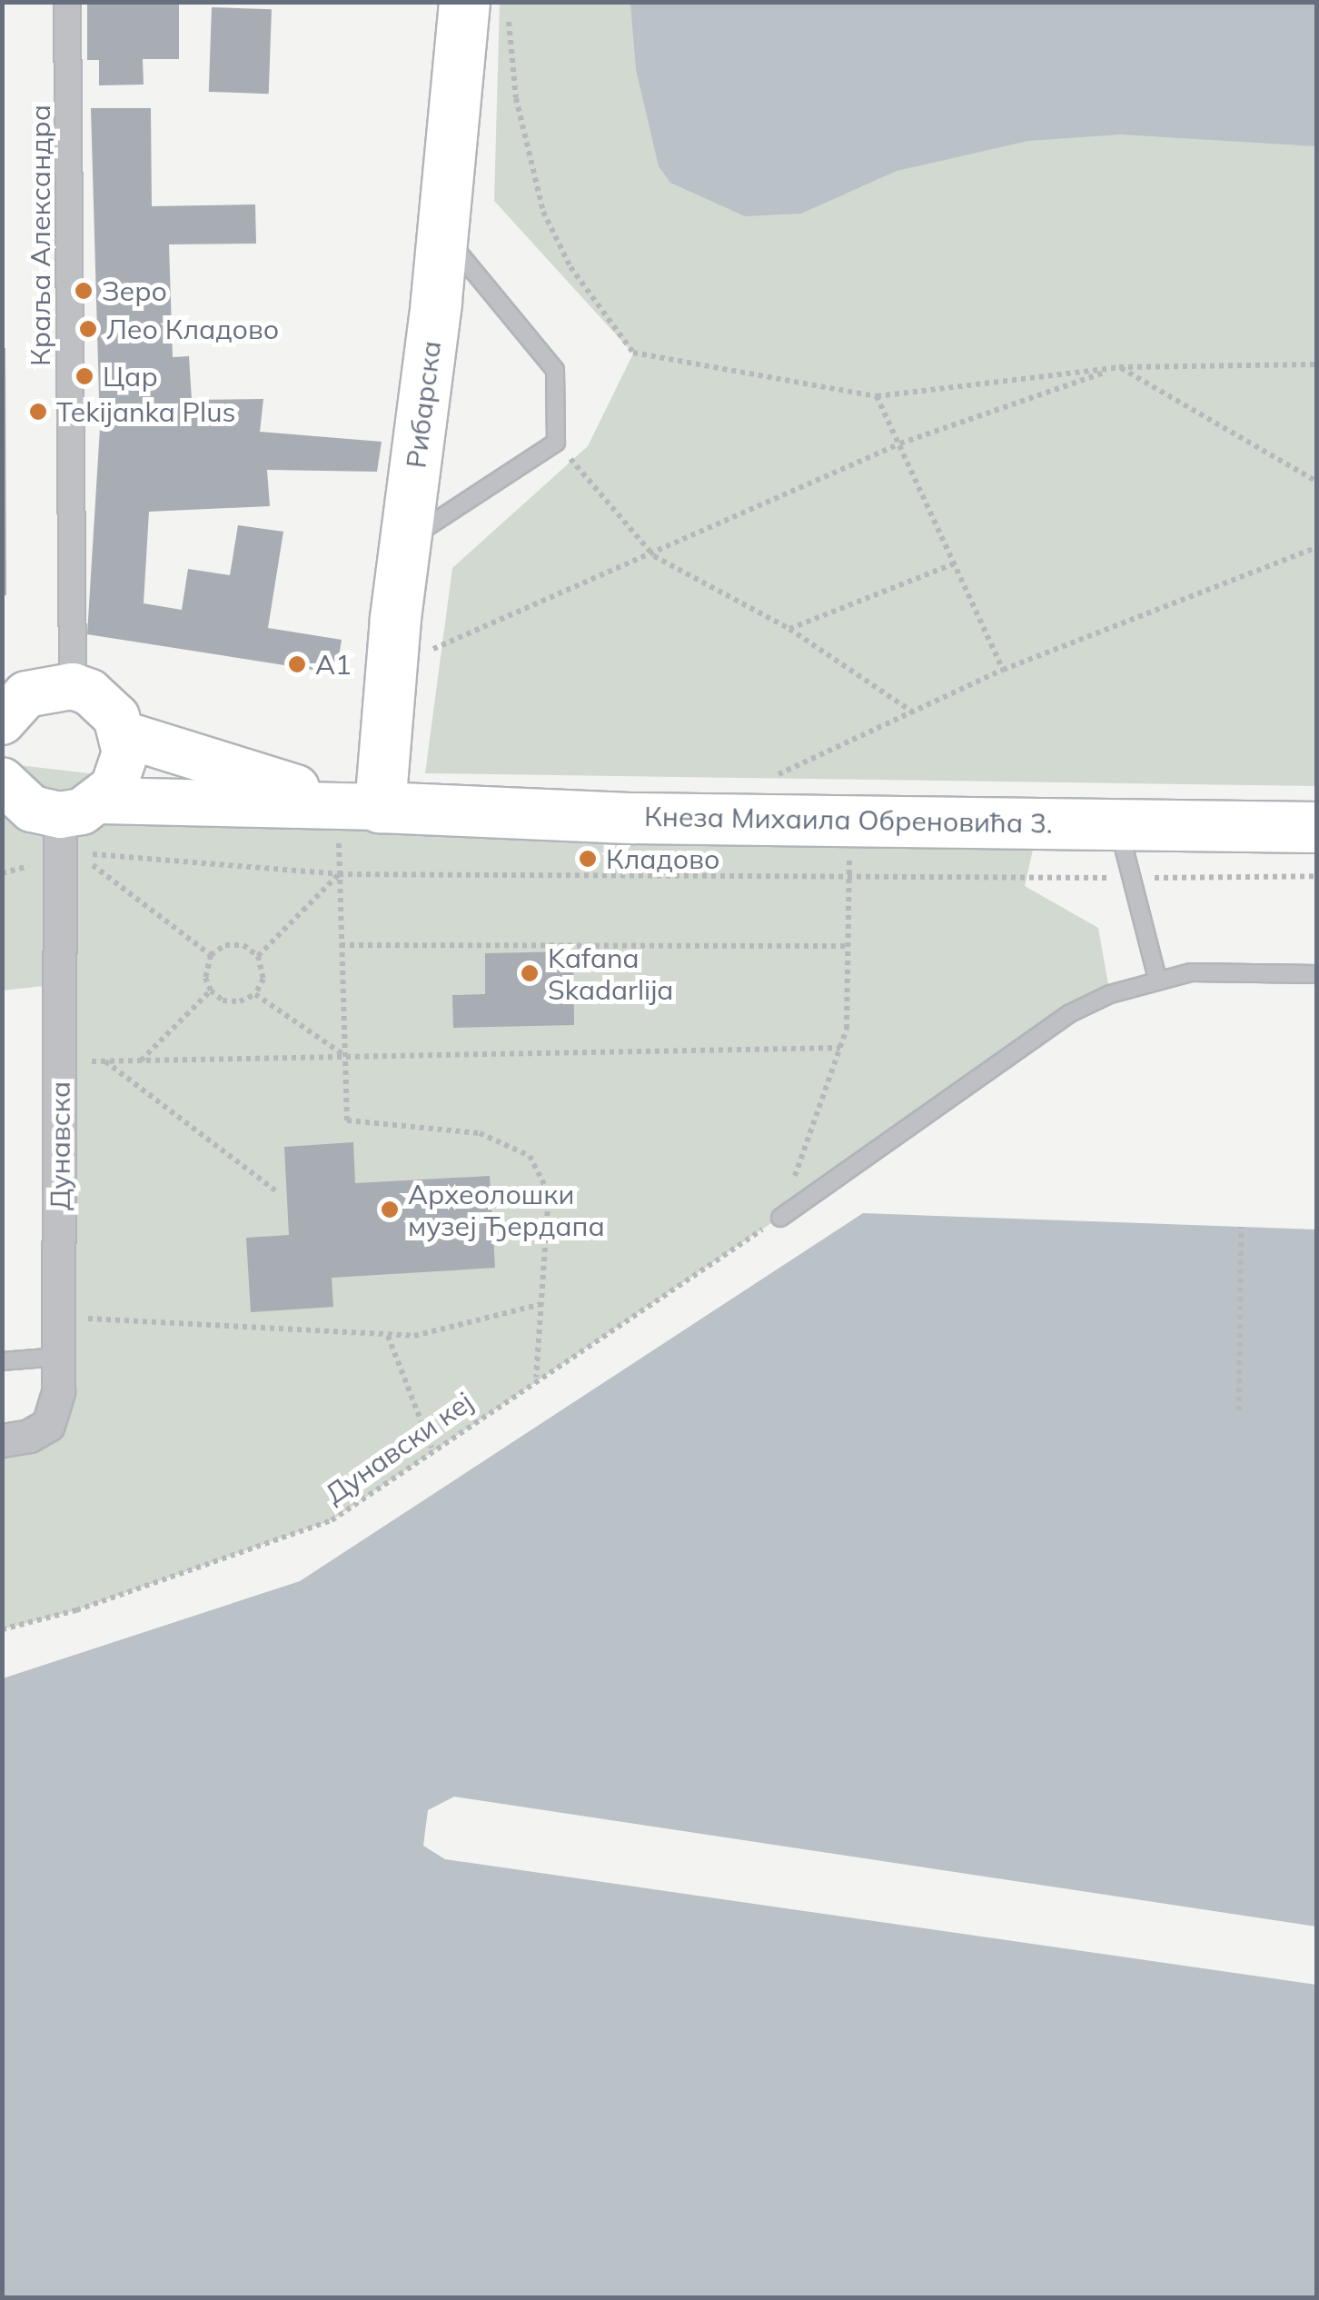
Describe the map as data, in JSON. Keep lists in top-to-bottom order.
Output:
{
  "streets": {
    "main road": ["Рибарска", "Кнеза Михаила Обреновића 3."],
    "street": ["Краља Александра", "Дунавска"],
    "path": ["Дунавски кеј"]
  },
  "crossings": [
    ["Рибарска", "Кнеза Михаила Обреновића 3."],
    ["Кнеза Михаила Обреновића 3.", "Дунавска"]
  ],
  "places": [
    "Зеро",
    "Лео Кладово",
    "Цар",
    "Tekijanka Plus",
    "A1",
    "Кладово",
    "Kafana Skadarlija",
    "Археолошки музеј Ђердапа"
  ]
}
